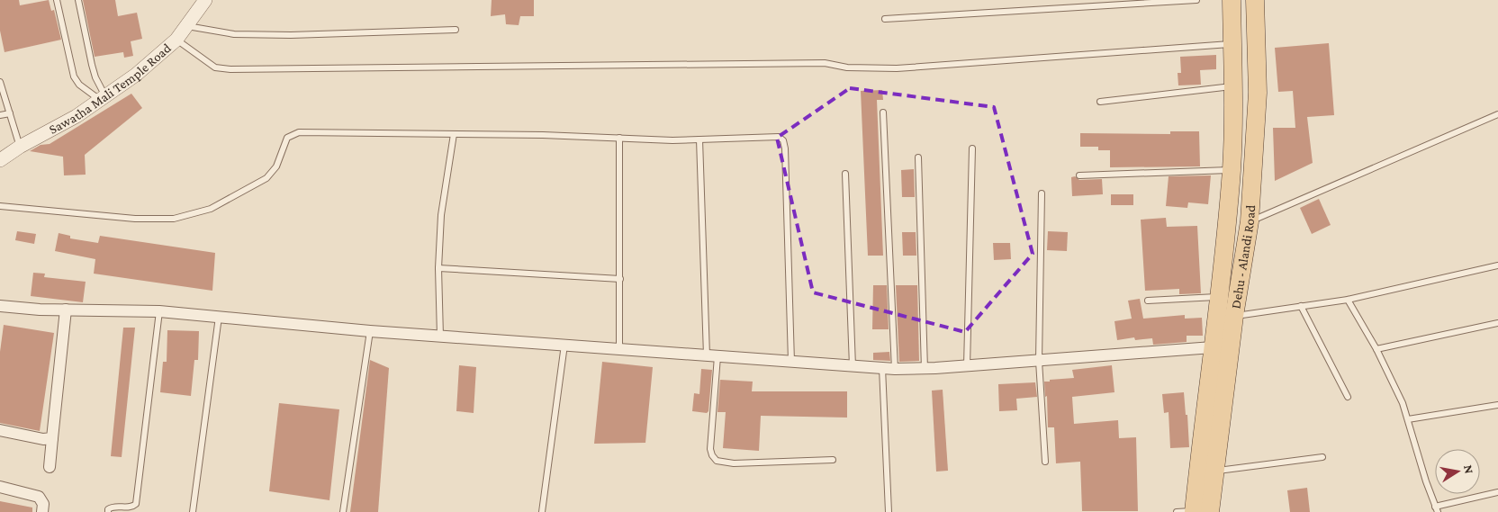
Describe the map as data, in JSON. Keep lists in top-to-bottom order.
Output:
{
  "streets": {
    "main road": ["Dehu - Alandi Road"],
    "street": ["Sawatha Mali Temple Road"]
  },
  "north": "right"
}
